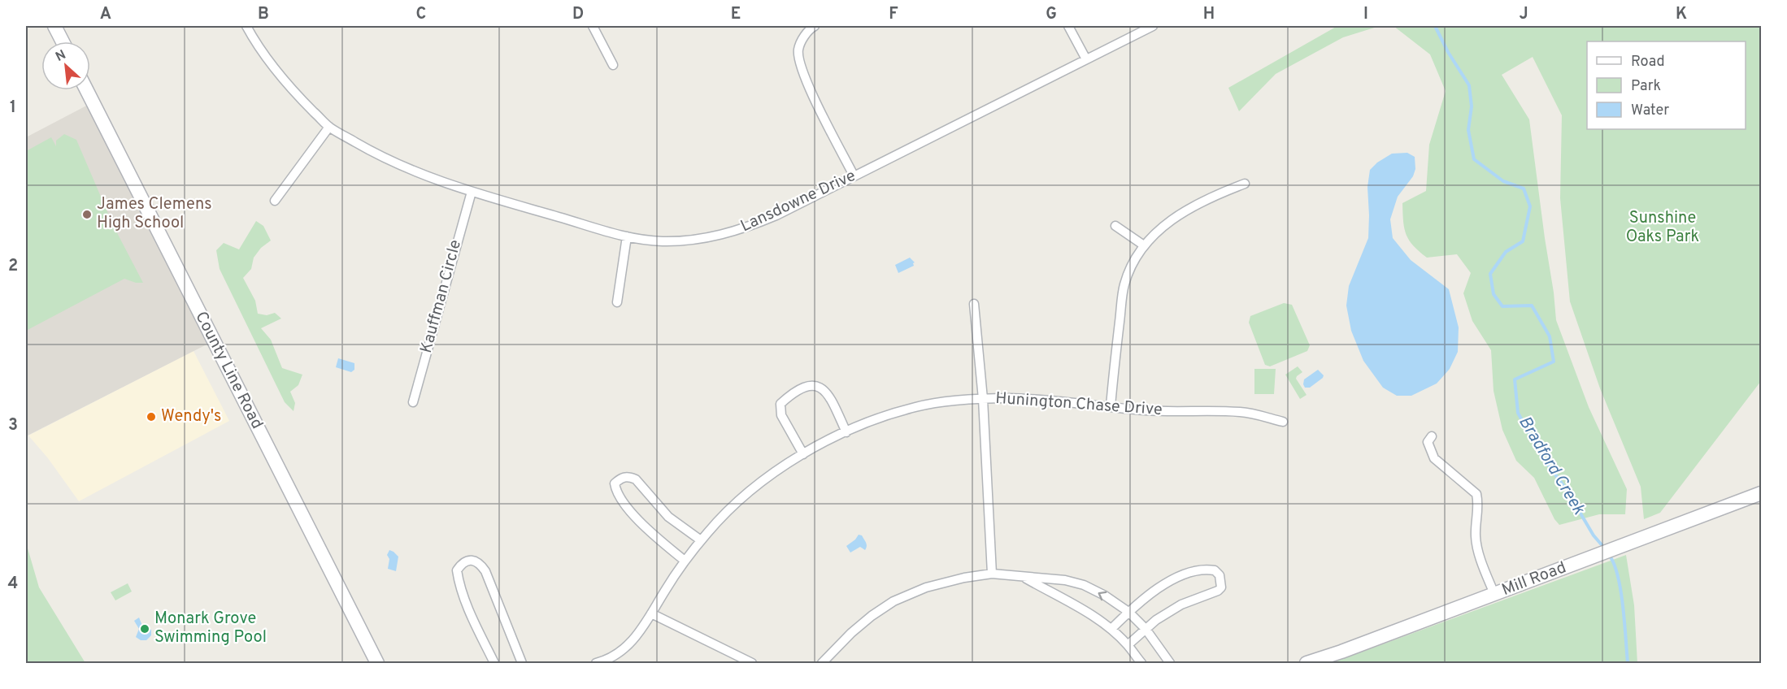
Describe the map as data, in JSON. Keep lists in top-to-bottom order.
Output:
{
  "streets": {
    "main road": ["County Line Road", "Mill Road"],
    "street": ["Lansdowne Drive", "Kauffman Circle", "Hunington Chase Drive"]
  },
  "crossings": [
    ["Lansdowne Drive", "Kauffman Circle"]
  ],
  "water": ["Bradford Creek"],
  "parks": ["Sunshine Oaks Park"],
  "places": ["James Clemens High School", "Wendy's", "Monark Grove Swimming Pool"],
  "legend": ["Road", "Park", "Water"],
  "north": "top left",
  "grid": {
    "columns": [
      "A",
      "B",
      "C",
      "D",
      "E",
      "F",
      "G",
      "H",
      "I",
      "J",
      "K"
    ],
    "rows": [
      "1",
      "2",
      "3",
      "4"
    ]
  }
}
